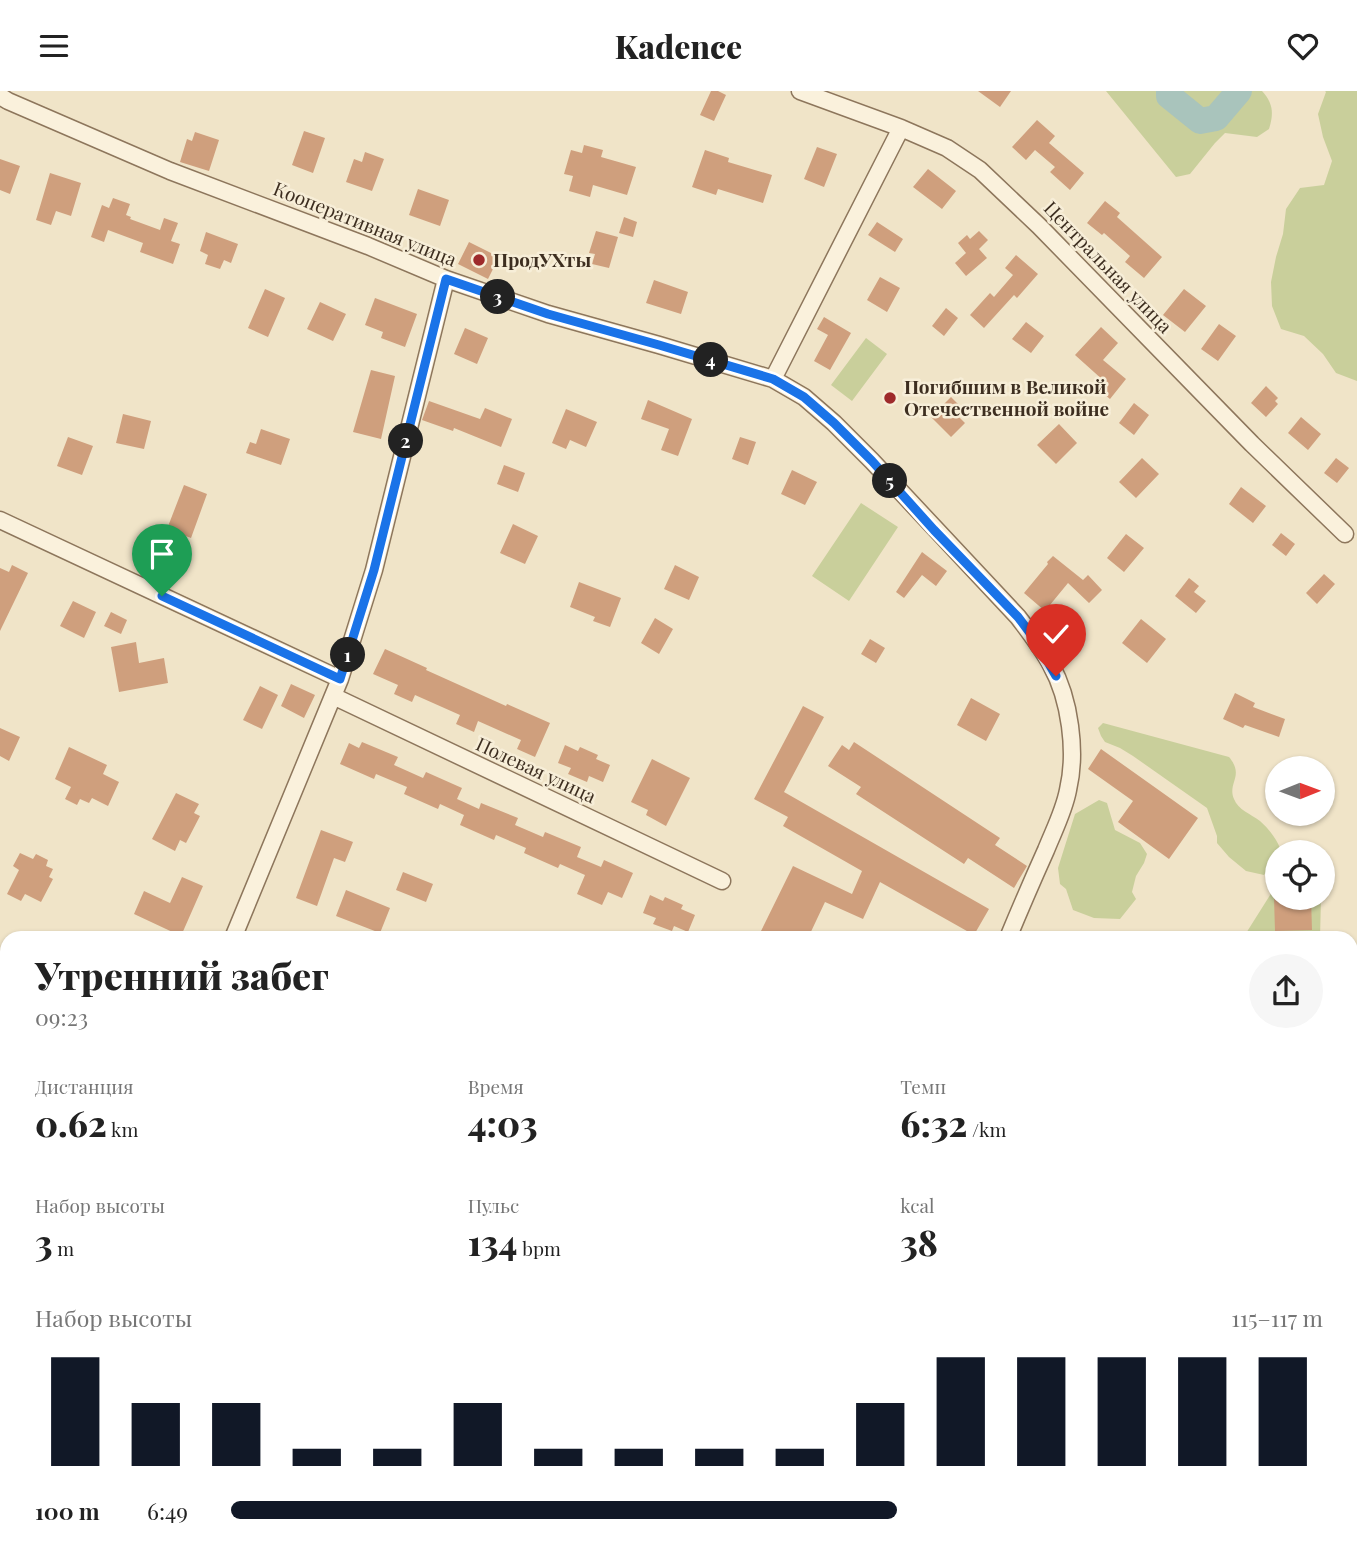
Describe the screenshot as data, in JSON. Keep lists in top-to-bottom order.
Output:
{
  "streets": {
    "street": ["Кооперативная улица", "Центральная улица", "Полевая улица"]
  },
  "places": ["ПродУХты", "Погибшим в Великой Отечественной войне"],
  "north": "right",
  "page": {
    "header": "Kadence",
    "pins": [
      "3",
      "4",
      "2",
      "5",
      "1"
    ],
    "heading": ["Утренний забег", "09:23"],
    "stats": [
      ["Дистанция", "0.62 km"],
      ["Время", "4:03"],
      ["Темп", "6:32 /km"],
      ["Набор высоты", "3 m"],
      ["Пульс", "134 bpm"],
      ["kcal", "38"]
    ],
    "chart": ["Набор высоты", "115–117 m"],
    "list": [
      {
        "name": "100 m",
        "note": "6:49"
      }
    ]
  }
}
